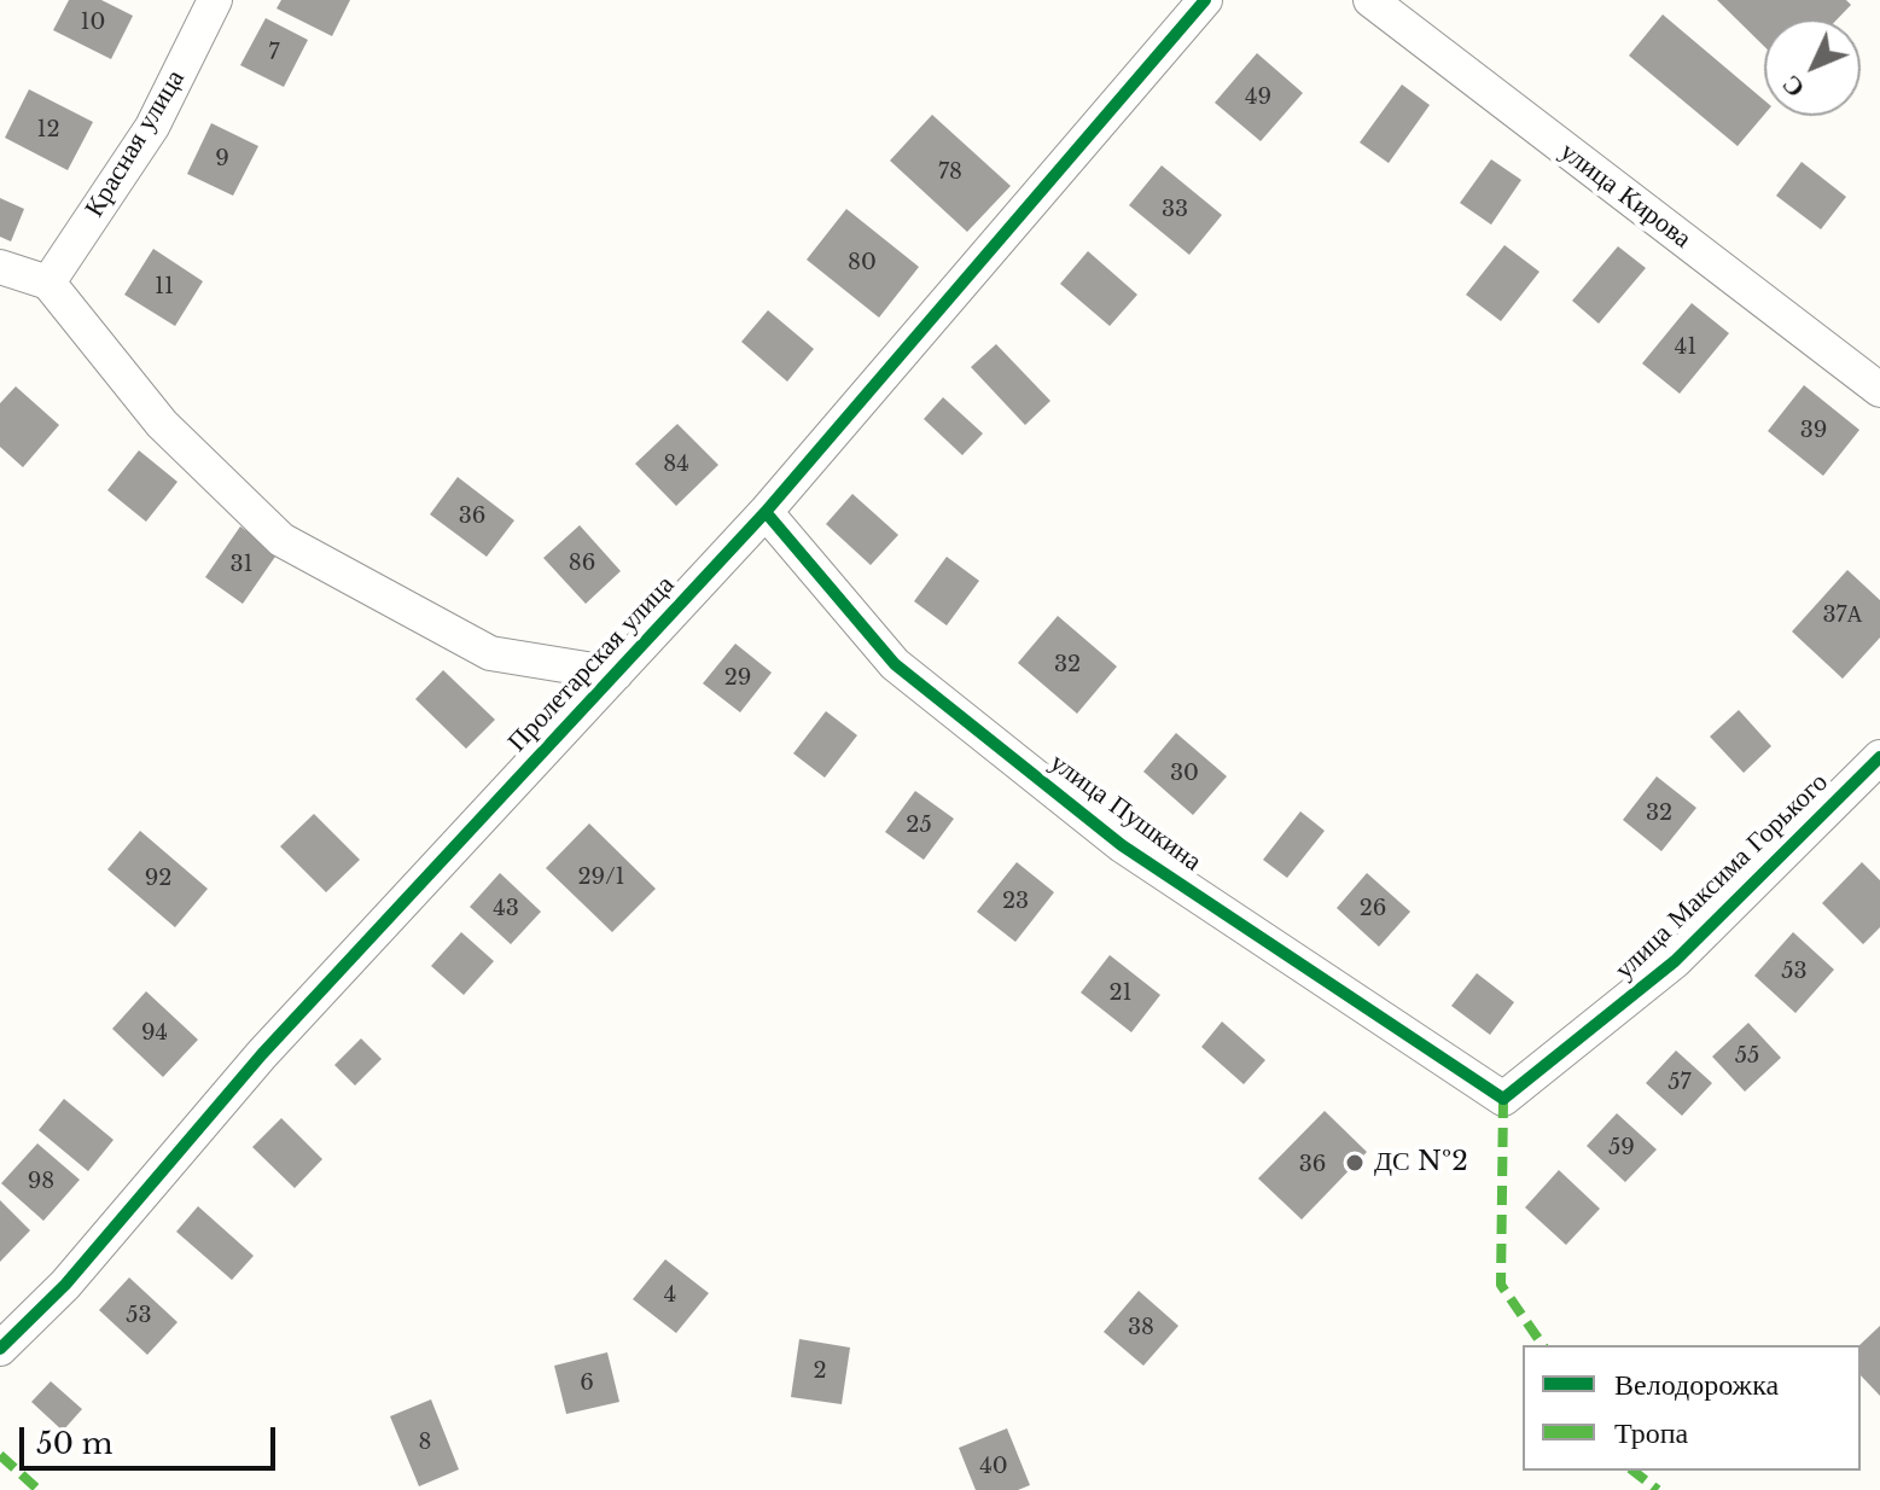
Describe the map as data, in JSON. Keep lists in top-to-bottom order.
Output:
{
  "streets": {
    "street": [
      "Красная улица",
      "улица Кирова",
      "Пролетарская улица",
      "улица Пушкина",
      "улица Максима Горького"
    ]
  },
  "crossings": [
    ["Пролетарская улица", "улица Пушкина"],
    ["улица Пушкина", "улица Максима Горького"]
  ],
  "places": ["ДС №2"],
  "house_numbers": [
    "10",
    "7",
    "49",
    "12",
    "9",
    "78",
    "33",
    "80",
    "11",
    "41",
    "39",
    "84",
    "36",
    "86",
    "31",
    "37А",
    "32",
    "29",
    "30",
    "32",
    "25",
    "29/1",
    "92",
    "23",
    "43",
    "26",
    "53",
    "21",
    "94",
    "55",
    "57",
    "59",
    "36",
    "98",
    "4",
    "53",
    "38",
    "2",
    "6",
    "8",
    "40"
  ],
  "legend": ["Велодорожка", "Тропа"],
  "scale_bar": "50 m",
  "north": "bottom left"
}
